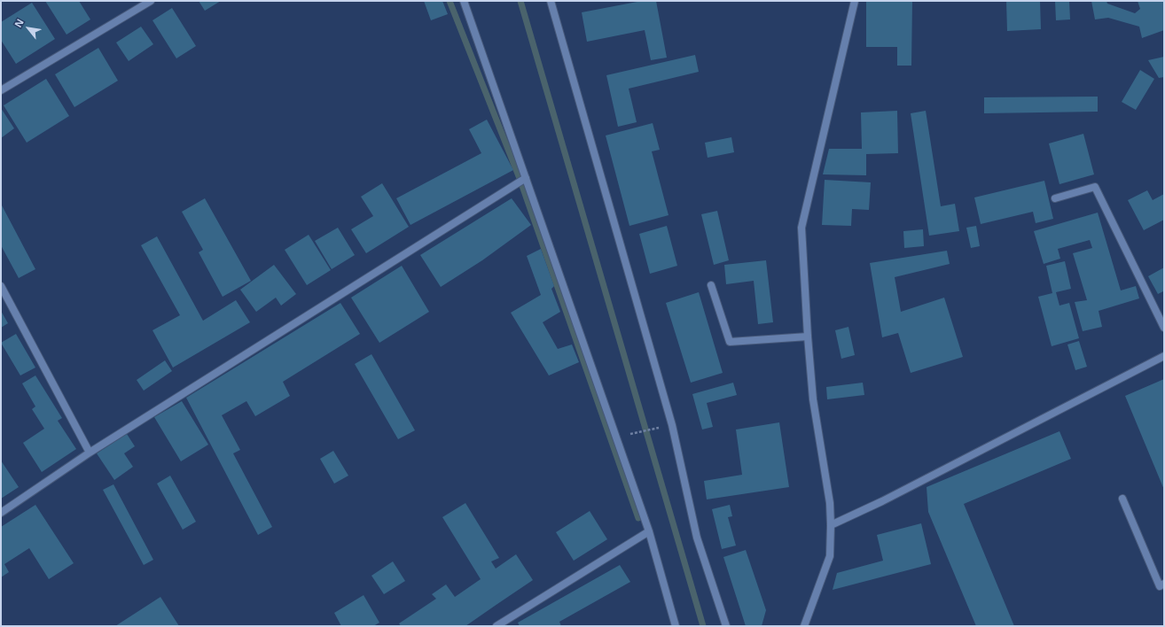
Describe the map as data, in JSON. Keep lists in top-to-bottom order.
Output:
{
  "north": "top left"
}
